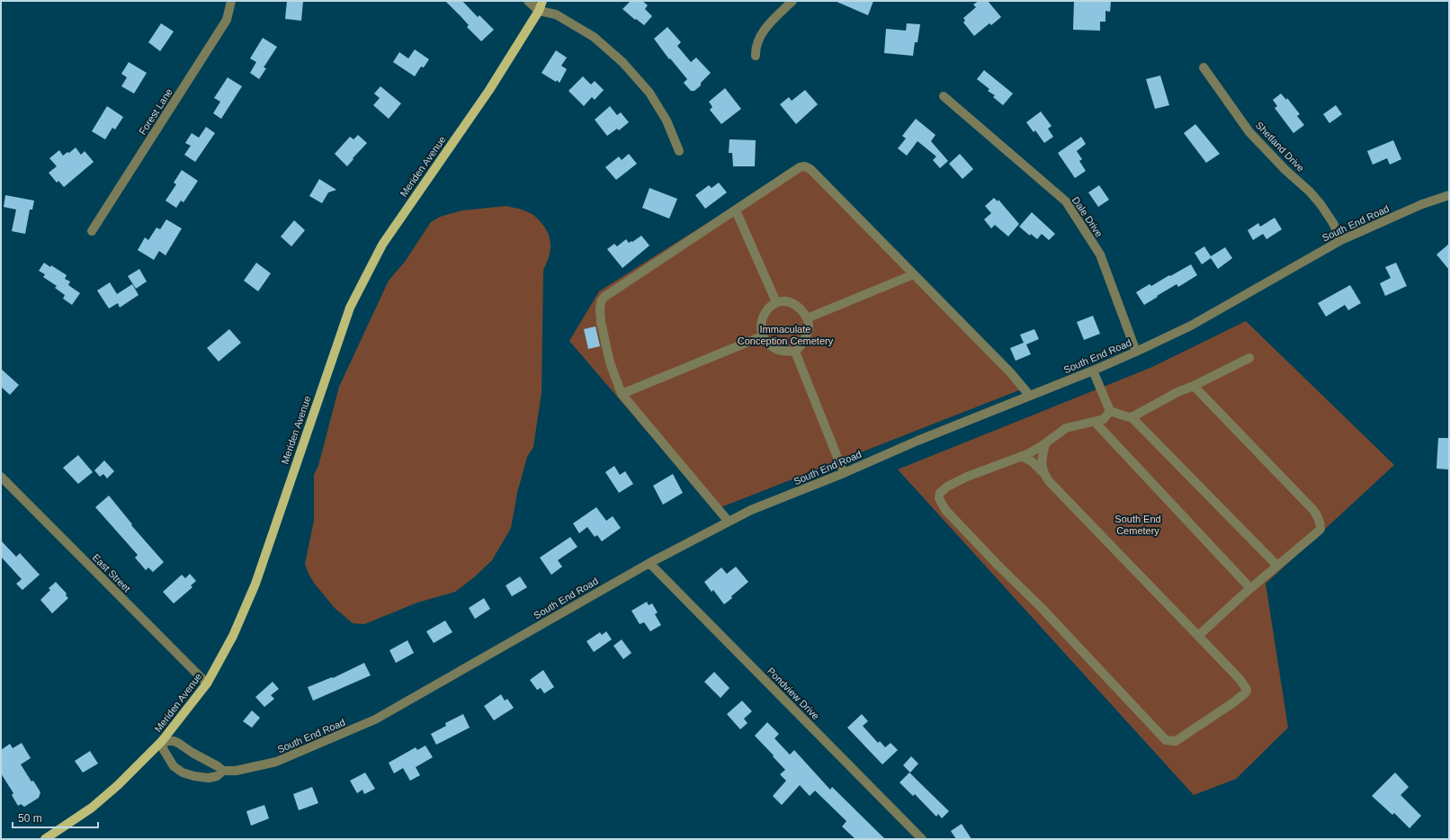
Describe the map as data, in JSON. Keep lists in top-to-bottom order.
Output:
{
  "streets": {
    "main road": ["Meriden Avenue"],
    "street": [
      "Forest Lane",
      "Shetland Drive",
      "Dale Drive",
      "South End Road",
      "East Street",
      "Pondview Drive"
    ]
  },
  "crossings": [
    ["Shetland Drive", "South End Road"],
    ["Meriden Avenue", "South End Road"],
    ["Meriden Avenue", "East Street"],
    ["Dale Drive", "South End Road"],
    ["South End Road", "Pondview Drive"]
  ],
  "parks": ["Immaculate Conception Cemetery", "South End Cemetery"],
  "scale_bar": "50 m"
}
